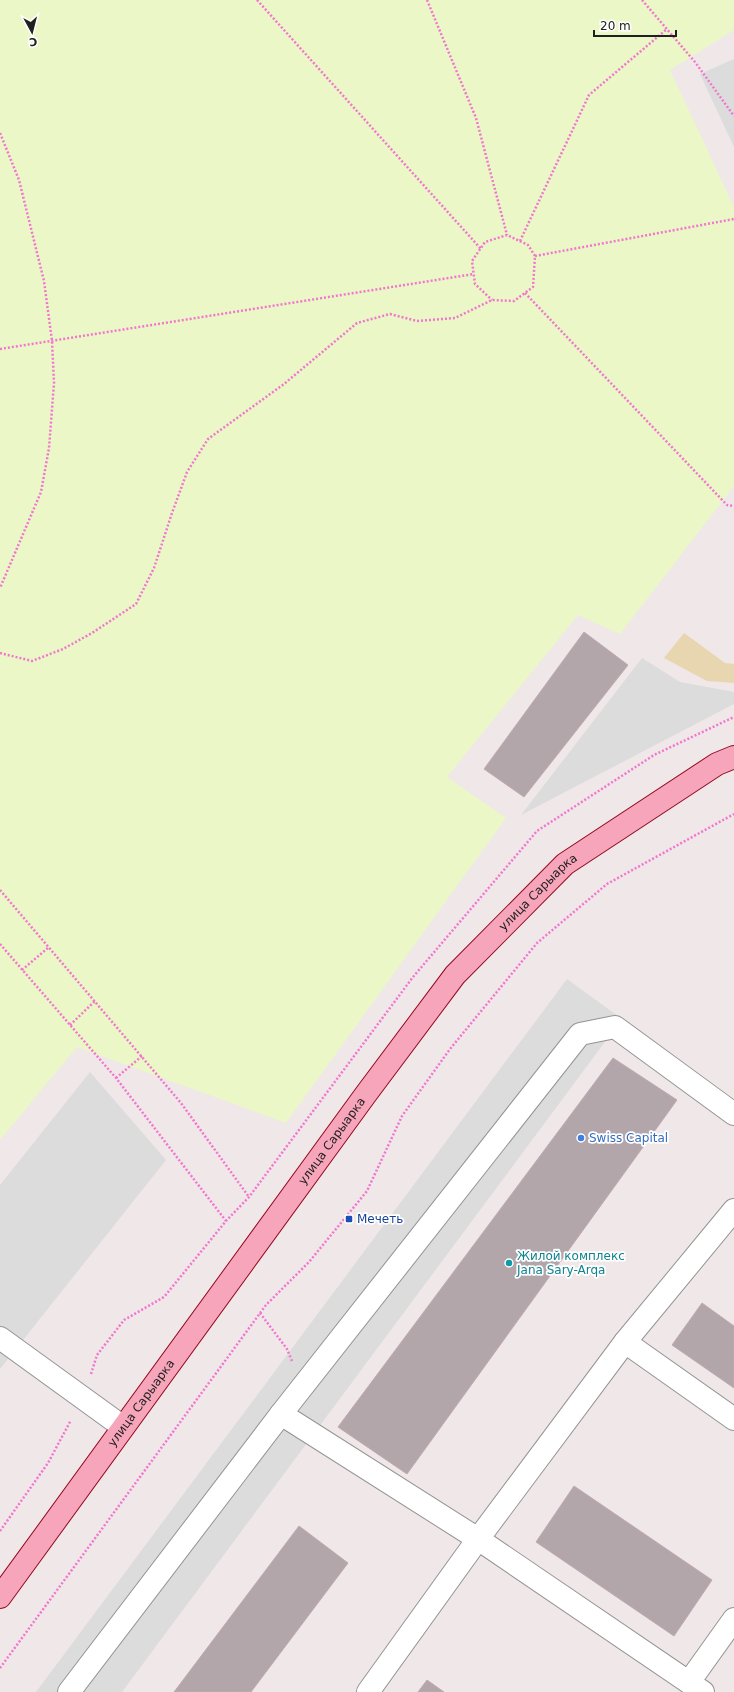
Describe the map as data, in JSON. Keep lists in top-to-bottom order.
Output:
{
  "streets": {
    "main road": ["улица Сарыарка"]
  },
  "places": {
    "other": ["Swiss Capital", "Жилой комплекс Jana Sary-Arqa"],
    "transit": ["Мечеть"]
  },
  "scale_bar": "20 m",
  "north": "bottom"
}
